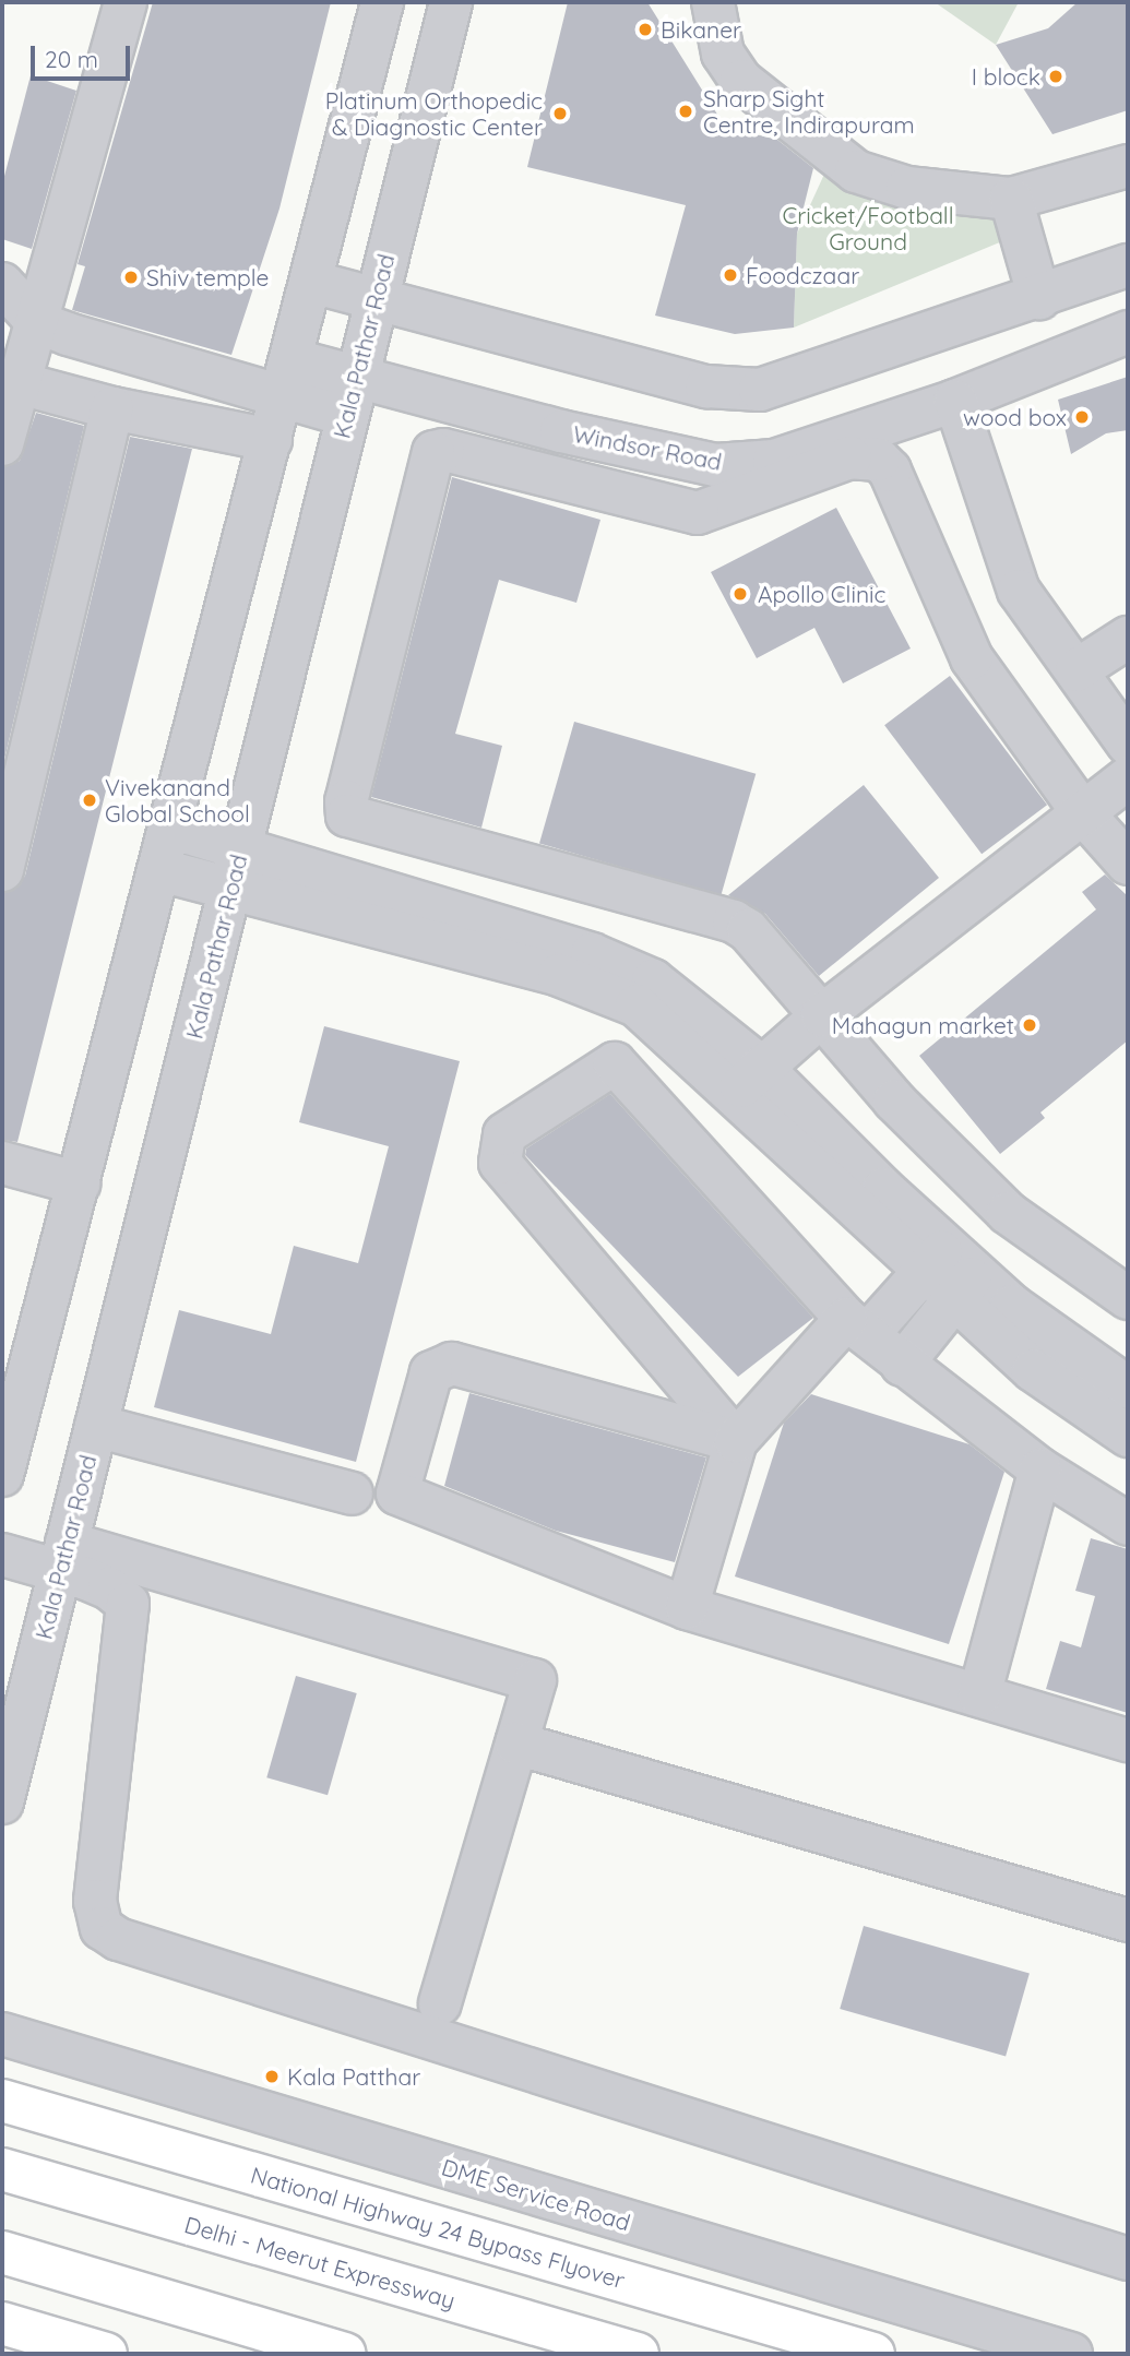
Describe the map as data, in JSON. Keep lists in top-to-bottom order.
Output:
{
  "streets": {
    "highway": ["National Highway 24 Bypass Flyover", "Delhi - Meerut Expressway"],
    "street": ["Kala Pathar Road", "Windsor Road", "DME Service Road"]
  },
  "crossings": [
    ["Kala Pathar Road", "Windsor Road"]
  ],
  "parks": ["Cricket/Football Ground"],
  "places": [
    "Bikaner",
    "I block",
    "Sharp Sight Centre, Indirapuram",
    "Platinum Orthopedic & Diagnostic Center",
    "Foodczaar",
    "Shiv temple",
    "wood box",
    "Apollo Clinic",
    "Vivekanand Global School",
    "Mahagun market",
    "Kala Patthar"
  ],
  "scale_bar": "20 m"
}
